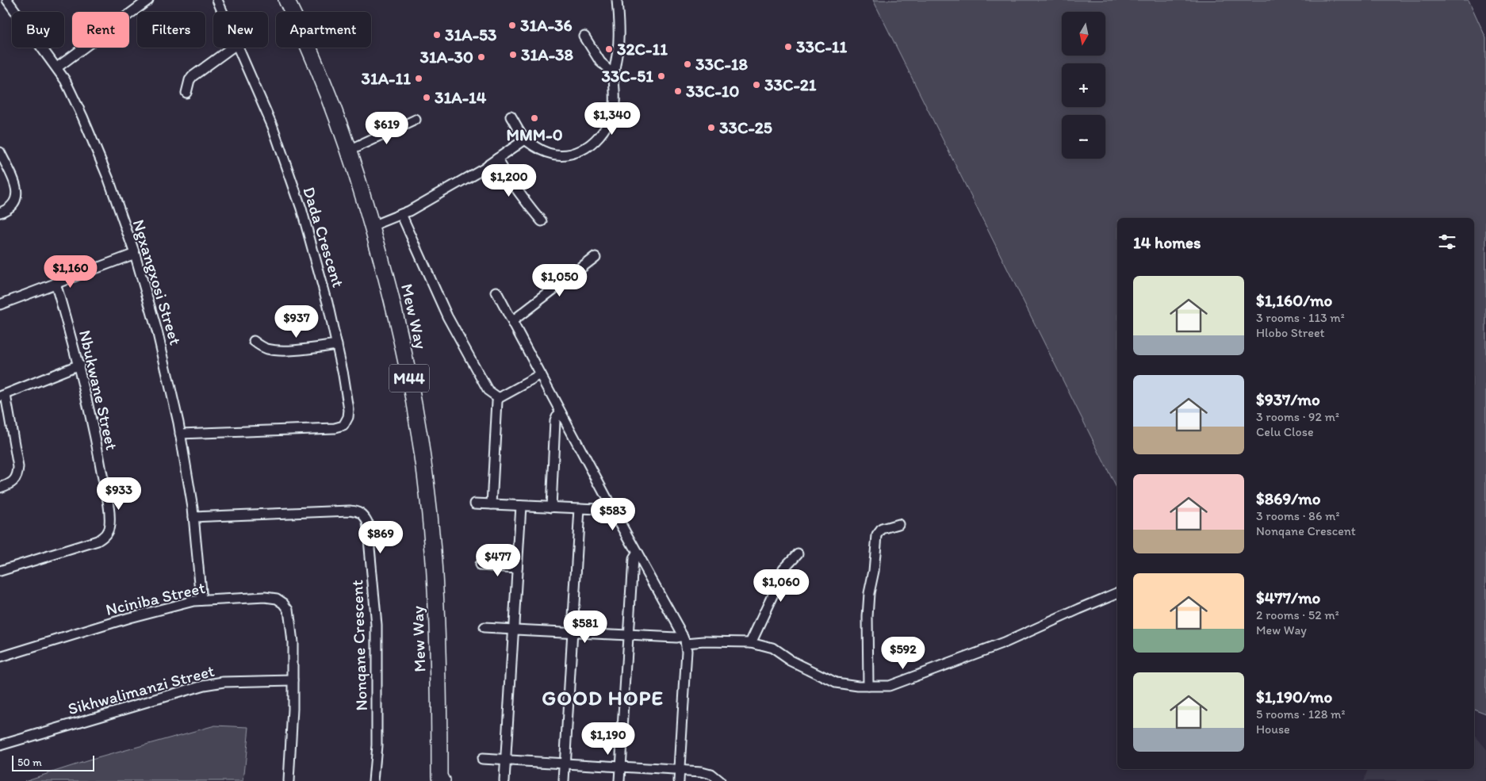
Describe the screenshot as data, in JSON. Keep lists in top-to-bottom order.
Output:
{
  "streets": {
    "main road": ["Mew Way", "M44"],
    "street": [
      "Dada Crescent",
      "Ngxangxosi Street",
      "Nbukwane Street",
      "Nciniba Street",
      "Nonqane Crescent",
      "Sikhwalimanzi Street"
    ]
  },
  "crossings": [
    ["Dada Crescent", "Ngxangxosi Street"],
    ["Ngxangxosi Street", "Nciniba Street"],
    ["Ngxangxosi Street", "Nonqane Crescent"],
    ["Nciniba Street", "Sikhwalimanzi Street"]
  ],
  "districts": ["GOOD HOPE"],
  "places": [
    "31A-36",
    "31A-53",
    "33C-11",
    "32C-11",
    "31A-38",
    "31A-30",
    "33C-18",
    "33C-51",
    "31A-11",
    "33C-21",
    "33C-10",
    "31A-14",
    "MMM-0",
    "33C-25"
  ],
  "scale_bar": "50 m",
  "north": "bottom",
  "page": {
    "map_buttons": ["+", "−"],
    "chip": [
      "Buy",
      "Rent",
      "Filters",
      "New",
      "Apartment"
    ],
    "price": [
      "$1,340",
      "$619",
      "$1,200",
      "$1,160",
      "$1,050",
      "$937",
      "$933",
      "$583",
      "$869",
      "$477",
      "$1,060",
      "$581",
      "$592",
      "$1,190"
    ],
    "heading": "14 homes",
    "list": [
      {
        "name": "$1,160/mo",
        "note": "3 rooms · 113 m² · Hlobo Street"
      },
      {
        "name": "$937/mo",
        "note": "3 rooms · 92 m² · Celu Close"
      },
      {
        "name": "$869/mo",
        "note": "3 rooms · 86 m² · Nonqane Crescent"
      },
      {
        "name": "$477/mo",
        "note": "2 rooms · 52 m² · Mew Way"
      },
      {
        "name": "$1,190/mo",
        "note": "5 rooms · 128 m² · House"
      }
    ],
    "scale": "50 m"
  }
}
